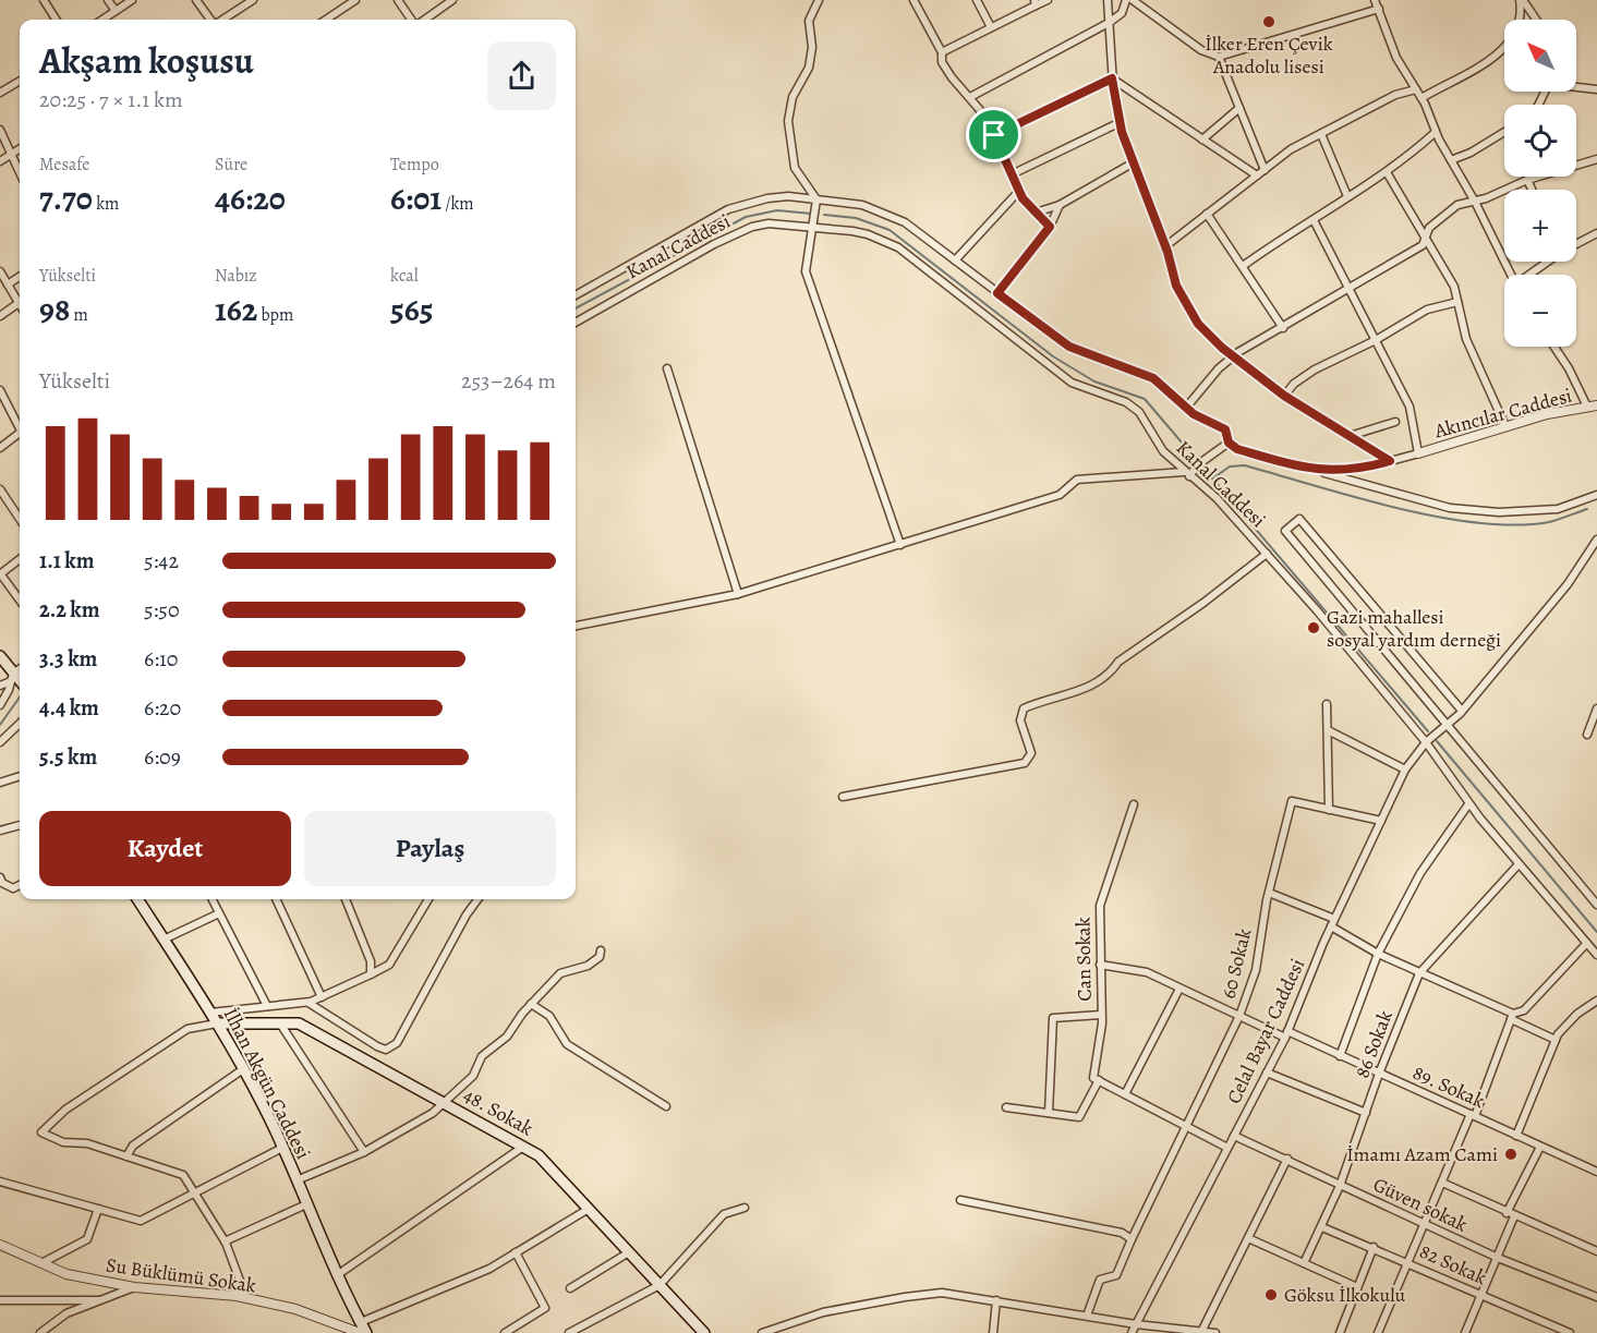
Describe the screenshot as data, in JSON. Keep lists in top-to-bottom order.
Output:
{
  "streets": {
    "main road": ["İlhan Akgün Caddesi", "48. Sokak"],
    "street": [
      "Kanal Caddesi",
      "Akıncılar Caddesi",
      "Can Sokak",
      "60 Sokak",
      "Celal Bayar Caddesi",
      "86 Sokak",
      "89. Sokak",
      "Güven sokak",
      "82 Sokak",
      "Su Büklümü Sokak"
    ]
  },
  "crossings": [
    ["Kanal Caddesi", "Celal Bayar Caddesi"],
    ["Kanal Caddesi", "86 Sokak"],
    ["Can Sokak", "89. Sokak"],
    ["60 Sokak", "89. Sokak"],
    ["Celal Bayar Caddesi", "89. Sokak"],
    ["Celal Bayar Caddesi", "Güven sokak"],
    ["86 Sokak", "89. Sokak"],
    ["86 Sokak", "Güven sokak"],
    ["86 Sokak", "82 Sokak"],
    ["İlhan Akgün Caddesi", "48. Sokak"],
    ["İlhan Akgün Caddesi", "Su Büklümü Sokak"]
  ],
  "places": [
    "İlker Eren Çevik Anadolu lisesi",
    "Gazi mahallesi sosyal yardım derneği",
    "İmamı Azam Cami",
    "Göksu İlkokulu"
  ],
  "north": "top left",
  "page": {
    "map_buttons": ["+", "−"],
    "heading": ["Akşam koşusu", "20:25 · 7 × 1.1 km"],
    "stats": [
      ["Mesafe", "7.70 km"],
      ["Süre", "46:20"],
      ["Tempo", "6:01 /km"],
      ["Yükselti", "98 m"],
      ["Nabız", "162 bpm"],
      ["kcal", "565"]
    ],
    "chart": ["Yükselti", "253–264 m"],
    "list": [
      {
        "name": "1.1 km",
        "note": "5:42"
      },
      {
        "name": "2.2 km",
        "note": "5:50"
      },
      {
        "name": "3.3 km",
        "note": "6:10"
      },
      {
        "name": "4.4 km",
        "note": "6:20"
      },
      {
        "name": "5.5 km",
        "note": "6:09"
      }
    ],
    "buttons": ["Kaydet", "Paylaş"]
  }
}
